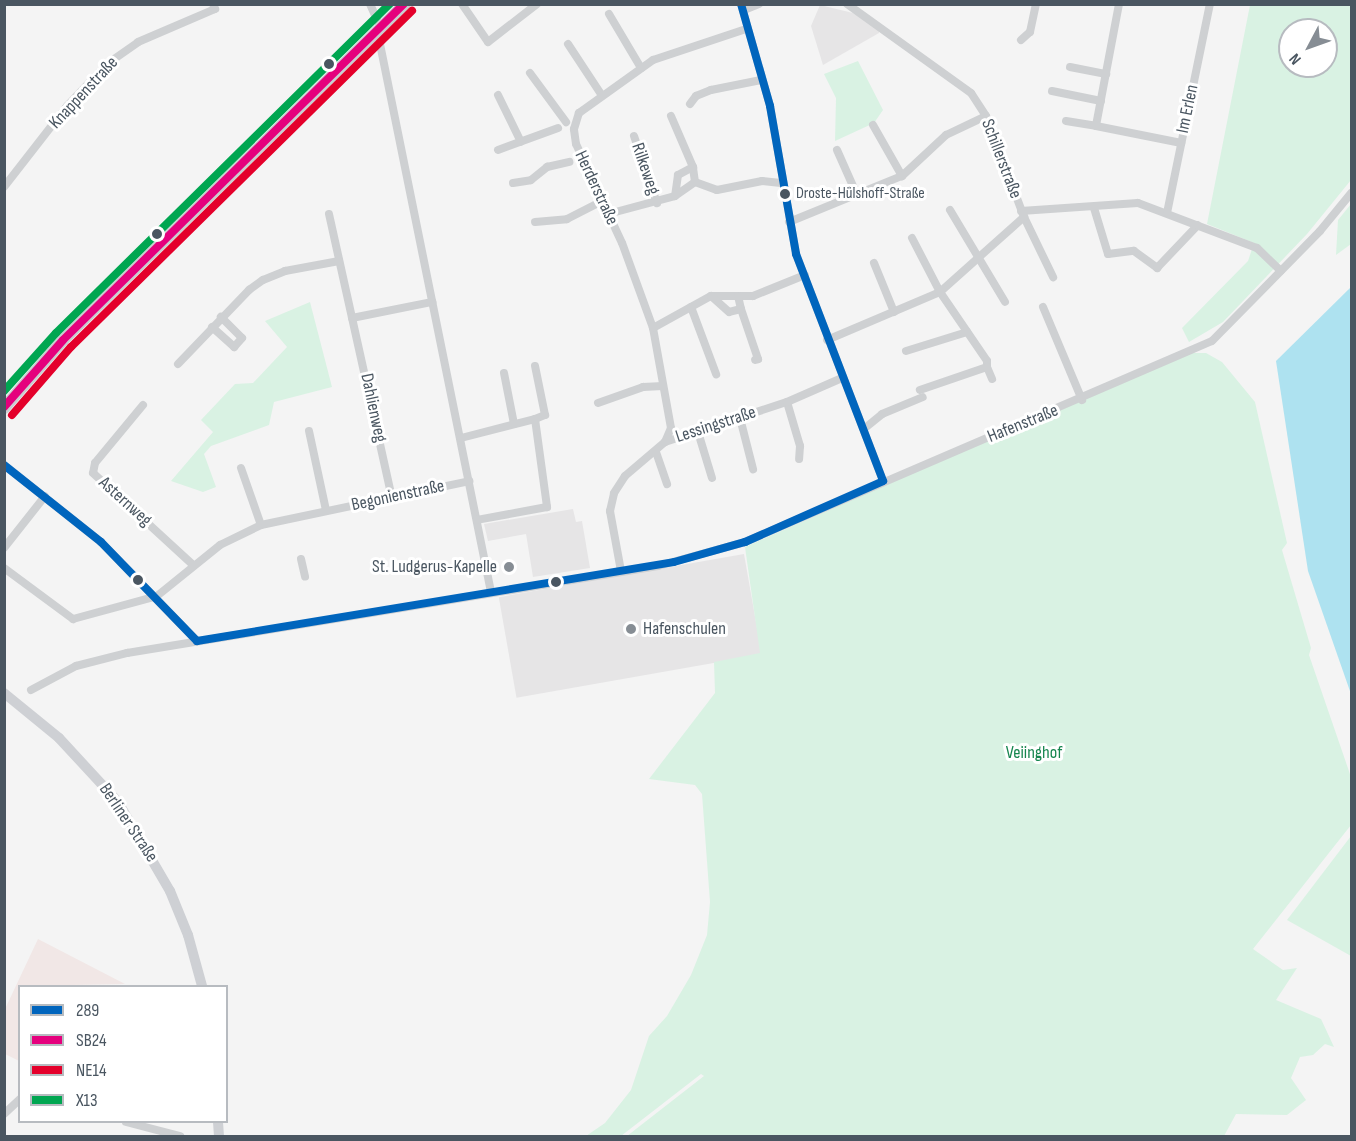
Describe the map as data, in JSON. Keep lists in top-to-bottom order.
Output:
{
  "streets": {
    "main road": ["Berliner Straße"],
    "street": [
      "Knappenstraße",
      "Im Erlen",
      "Schillerstraße",
      "Rilkeweg",
      "Herderstraße",
      "Dahlienweg",
      "Hafenstraße",
      "Lessingstraße",
      "Begonienstraße",
      "Asternweg"
    ]
  },
  "crossings": [
    ["Herderstraße", "Lessingstraße"],
    ["Dahlienweg", "Begonienstraße"],
    ["Hafenstraße", "Lessingstraße"],
    ["Begonienstraße", "Asternweg"]
  ],
  "parks": ["Veiinghof"],
  "places": ["Droste-Hülshoff-Straße", "St. Ludgerus-Kapelle", "Hafenschulen"],
  "lines": [
    "transit line 289",
    "transit line SB24",
    "transit line X13",
    "transit line NE14"
  ],
  "legend": [
    "289",
    "SB24",
    "NE14",
    "X13"
  ],
  "north": "bottom left"
}
